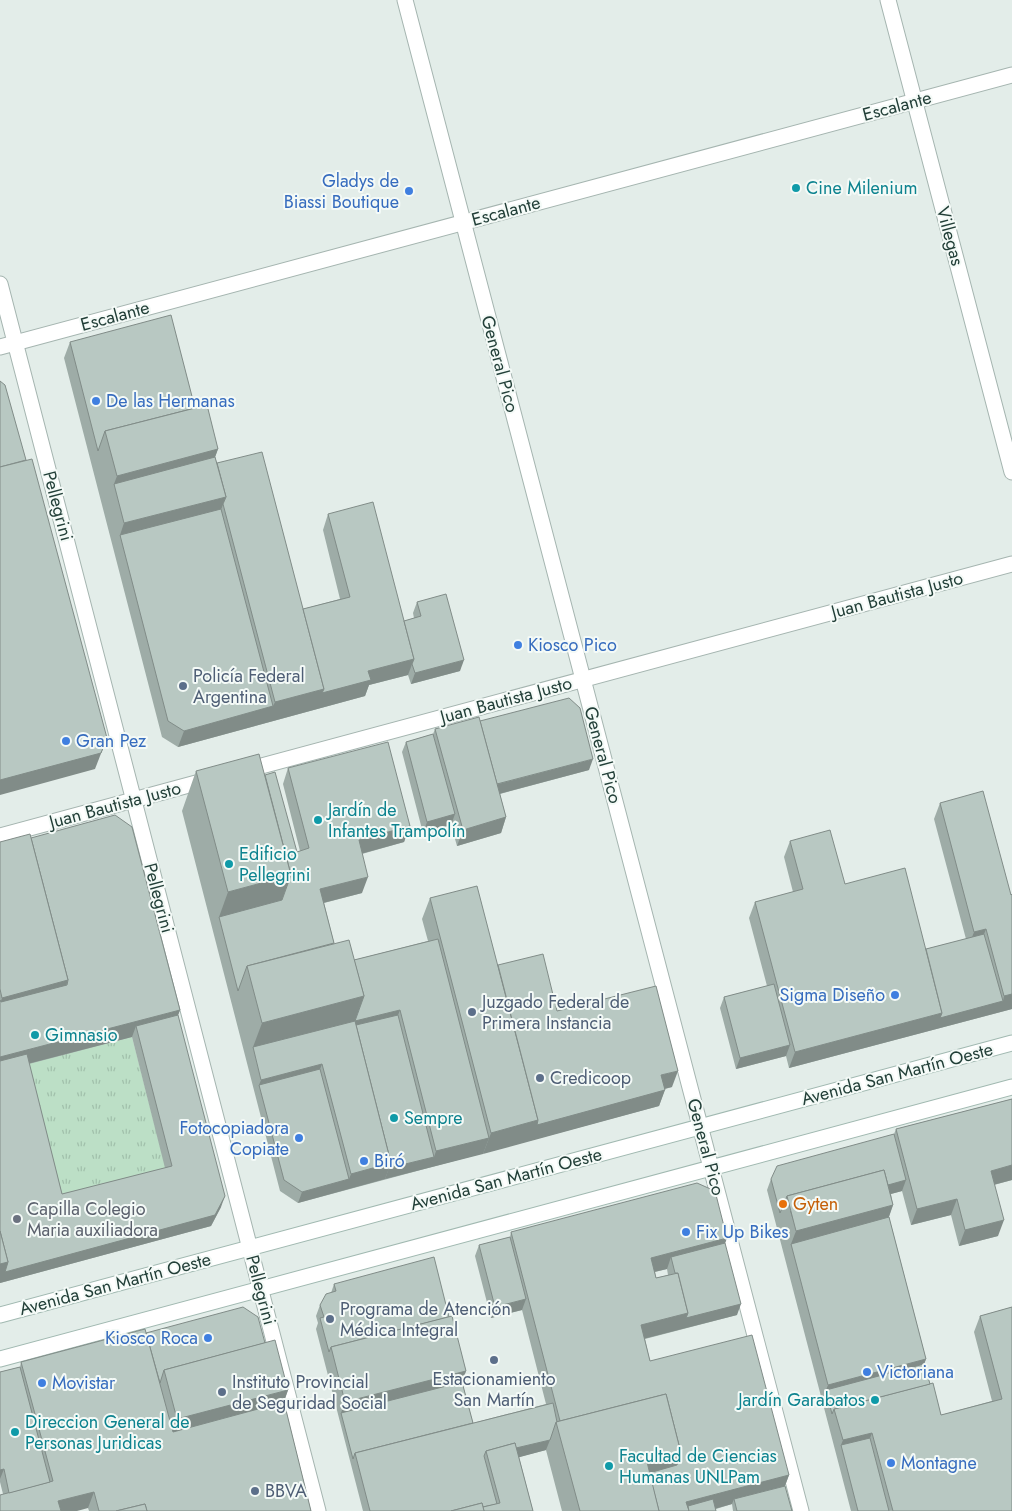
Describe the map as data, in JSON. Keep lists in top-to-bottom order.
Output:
{
  "streets": {
    "street": [
      "Escalante",
      "Villegas",
      "General Pico",
      "Pellegrini",
      "Juan Bautista Justo",
      "Avenida San Martín Oeste"
    ]
  },
  "crossings": [
    ["Escalante", "Villegas"],
    ["Escalante", "General Pico"],
    ["Escalante", "Pellegrini"],
    ["General Pico", "Juan Bautista Justo"],
    ["General Pico", "Avenida San Martín Oeste"],
    ["Pellegrini", "Juan Bautista Justo"],
    ["Pellegrini", "Avenida San Martín Oeste"]
  ],
  "places": [
    "Cine Milenium",
    "Gladys de Biassi Boutique",
    "De las Hermanas",
    "Kiosco Pico",
    "Policía Federal Argentina",
    "Gran Pez",
    "Jardín de Infantes Trampolín",
    "Edificio Pellegrini",
    "Sigma Diseño",
    "Juzgado Federal de Primera Instancia",
    "Gimnasio",
    "Credicoop",
    "Sempre",
    "Fotocopiadora Copiate",
    "Biró",
    "Gyten",
    "Capilla Colegio Maria auxiliadora",
    "Fix Up Bikes",
    "Programa de Atención Médica Integral",
    "Kiosco Roca",
    "Estacionamiento San Martín",
    "Victoriana",
    "Movistar",
    "Instituto Provincial de Seguridad Social",
    "Jardín Garabatos",
    "Direccion General de Personas Juridicas",
    "Montagne",
    "Facultad de Ciencias Humanas UNLPam",
    "BBVA"
  ]
}
